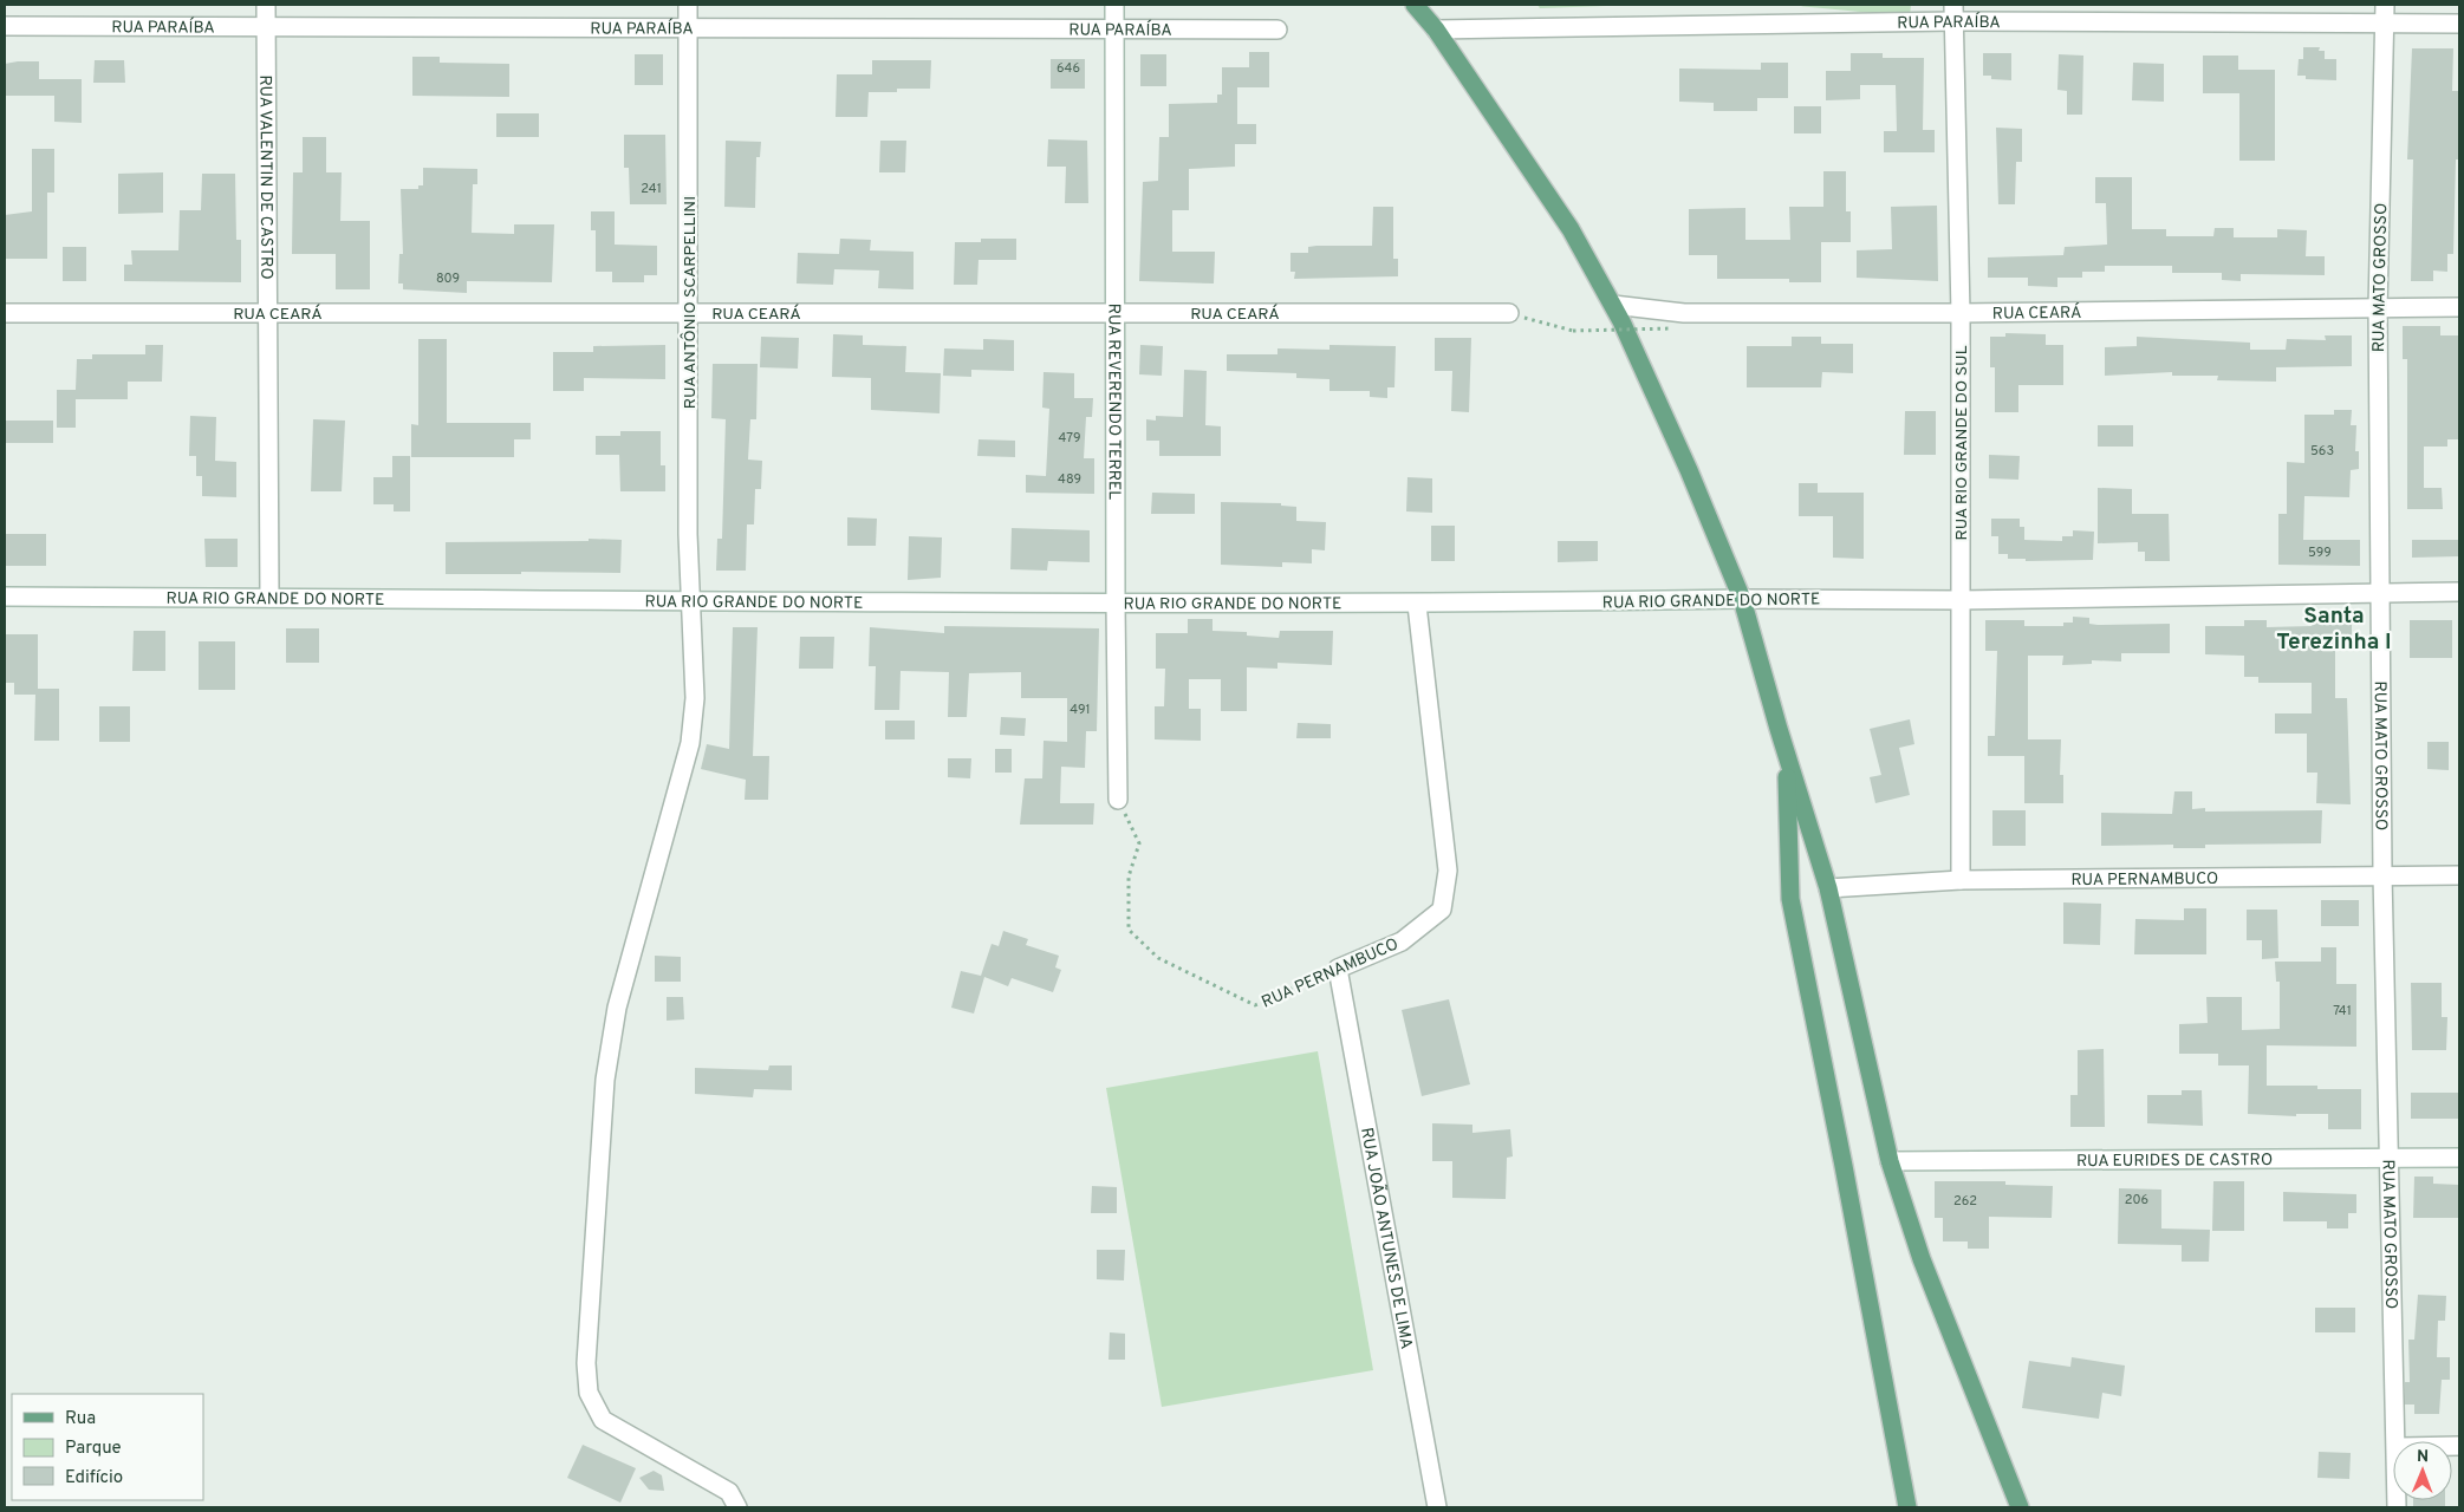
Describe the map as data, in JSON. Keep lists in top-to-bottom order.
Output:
{
  "streets": {
    "street": [
      "RUA PARAÍBA",
      "RUA VALENTIN DE CASTRO",
      "RUA MATO GROSSO",
      "RUA ANTÔNIO SCARPELLINI",
      "RUA CEARÁ",
      "RUA REVERENDO TERREL",
      "RUA RIO GRANDE DO SUL",
      "RUA RIO GRANDE DO NORTE",
      "RUA PERNAMBUCO",
      "RUA EURIDES DE CASTRO",
      "RUA JOÃO ANTUNES DE LIMA"
    ]
  },
  "crossings": [
    ["RUA PARAÍBA", "RUA VALENTIN DE CASTRO"],
    ["RUA PARAÍBA", "RUA MATO GROSSO"],
    ["RUA PARAÍBA", "RUA ANTÔNIO SCARPELLINI"],
    ["RUA PARAÍBA", "RUA REVERENDO TERREL"],
    ["RUA PARAÍBA", "RUA RIO GRANDE DO SUL"],
    ["RUA VALENTIN DE CASTRO", "RUA CEARÁ"],
    ["RUA VALENTIN DE CASTRO", "RUA RIO GRANDE DO NORTE"],
    ["RUA MATO GROSSO", "RUA CEARÁ"],
    ["RUA MATO GROSSO", "RUA RIO GRANDE DO NORTE"],
    ["RUA MATO GROSSO", "RUA PERNAMBUCO"],
    ["RUA MATO GROSSO", "RUA EURIDES DE CASTRO"],
    ["RUA ANTÔNIO SCARPELLINI", "RUA CEARÁ"],
    ["RUA ANTÔNIO SCARPELLINI", "RUA RIO GRANDE DO NORTE"],
    ["RUA CEARÁ", "RUA REVERENDO TERREL"],
    ["RUA CEARÁ", "RUA RIO GRANDE DO SUL"],
    ["RUA REVERENDO TERREL", "RUA RIO GRANDE DO NORTE"],
    ["RUA REVERENDO TERREL", "RUA PERNAMBUCO"],
    ["RUA RIO GRANDE DO SUL", "RUA RIO GRANDE DO NORTE"],
    ["RUA RIO GRANDE DO SUL", "RUA PERNAMBUCO"],
    ["RUA RIO GRANDE DO NORTE", "RUA PERNAMBUCO"],
    ["RUA PERNAMBUCO", "RUA JOÃO ANTUNES DE LIMA"]
  ],
  "districts": ["Santa Terezinha I"],
  "house_numbers": [
    "646",
    "241",
    "809",
    "479",
    "563",
    "489",
    "599",
    "491",
    "741",
    "206",
    "262"
  ],
  "legend": ["Rua", "Parque", "Edifício"],
  "north": "top"
}
